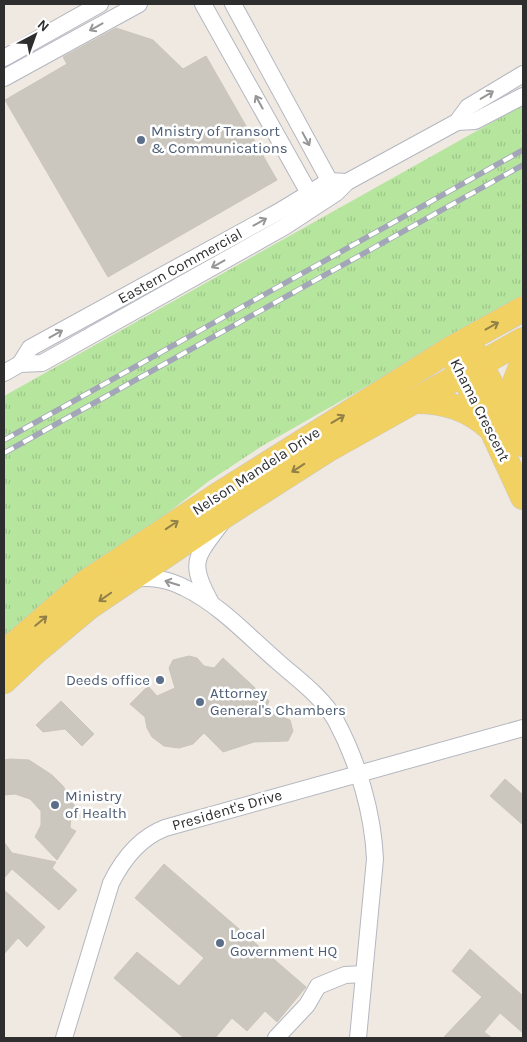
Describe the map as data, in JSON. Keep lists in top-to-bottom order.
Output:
{
  "streets": {
    "main road": ["Khama Crescent", "Nelson Mandela Drive"],
    "street": ["Eastern Commercial", "President's Drive"]
  },
  "crossings": [
    ["Khama Crescent", "Nelson Mandela Drive"]
  ],
  "places": [
    "Mnistry of Transort & Communications",
    "Deeds office",
    "Attorney General's Chambers",
    "Ministry of Health",
    "Local Government HQ"
  ],
  "north": "top right"
}
